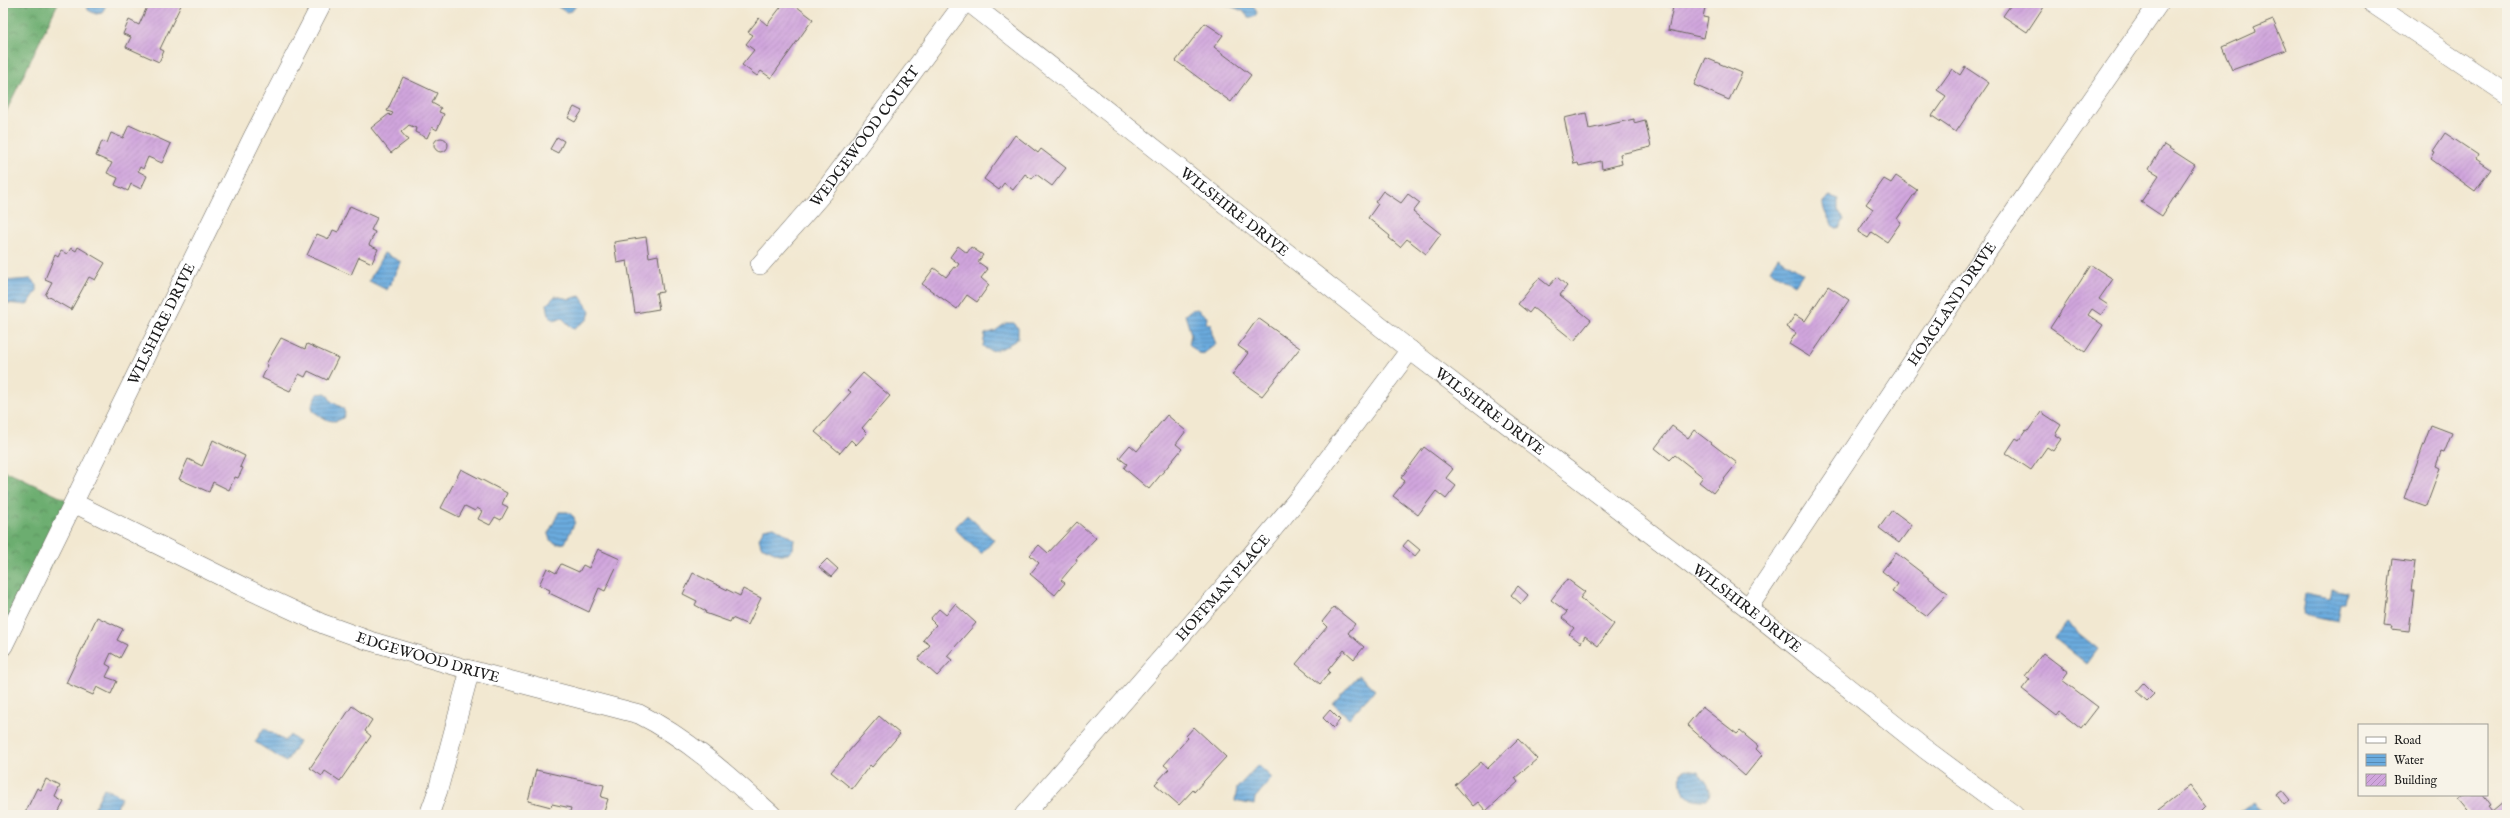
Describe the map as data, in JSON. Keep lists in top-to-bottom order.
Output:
{
  "streets": {
    "street": [
      "WEDGEWOOD COURT",
      "WILSHIRE DRIVE",
      "HOAGLAND DRIVE",
      "HOFFMAN PLACE",
      "EDGEWOOD DRIVE"
    ]
  },
  "crossings": [
    ["WILSHIRE DRIVE", "HOAGLAND DRIVE"],
    ["WILSHIRE DRIVE", "HOFFMAN PLACE"],
    ["WILSHIRE DRIVE", "EDGEWOOD DRIVE"]
  ],
  "legend": ["Road", "Water", "Building"]
}
